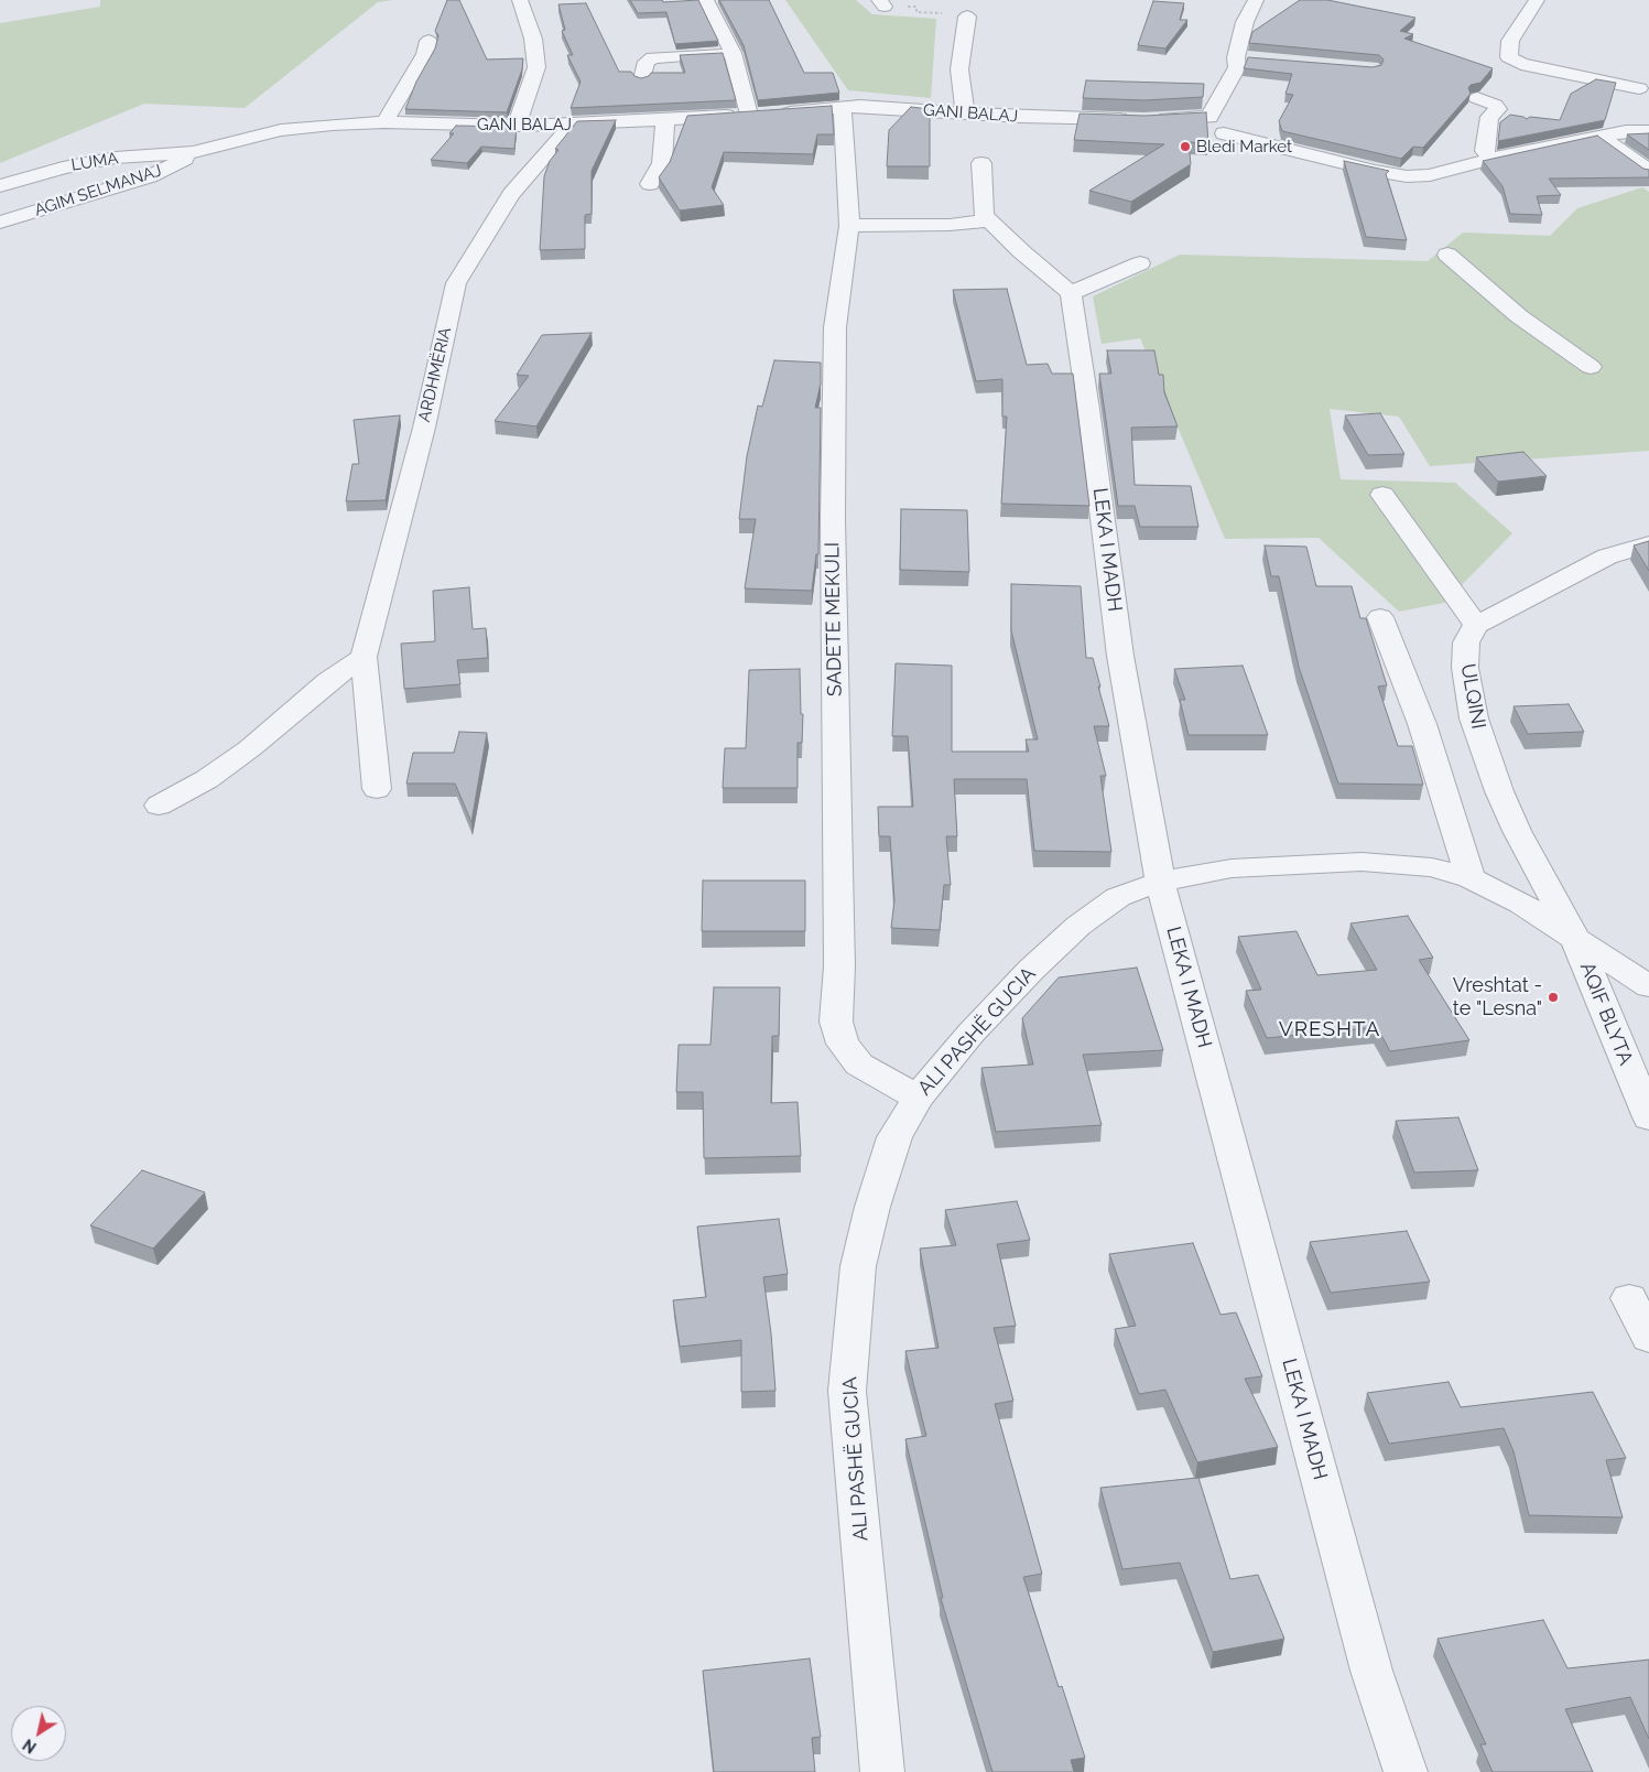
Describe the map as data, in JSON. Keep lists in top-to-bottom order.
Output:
{
  "streets": {
    "street": [
      "GANI BALAJ",
      "LUMA",
      "AGIM SELMANAJ",
      "ARDHMËRIA",
      "LEKA I MADH",
      "SADETE MEKULI",
      "ULQINI",
      "AQIF BLYTA",
      "ALI PASHË GUCIA"
    ]
  },
  "crossings": [
    ["GANI BALAJ", "LUMA"],
    ["GANI BALAJ", "AGIM SELMANAJ"],
    ["GANI BALAJ", "ARDHMËRIA"],
    ["GANI BALAJ", "SADETE MEKULI"],
    ["LUMA", "AGIM SELMANAJ"],
    ["LEKA I MADH", "ALI PASHË GUCIA"],
    ["SADETE MEKULI", "ALI PASHË GUCIA"],
    ["ULQINI", "AQIF BLYTA"],
    ["ULQINI", "ALI PASHË GUCIA"],
    ["AQIF BLYTA", "ALI PASHË GUCIA"]
  ],
  "districts": ["VRESHTA"],
  "places": ["Bledi Market", "Vreshtat - te \"Lesna\""],
  "north": "bottom left"
}
